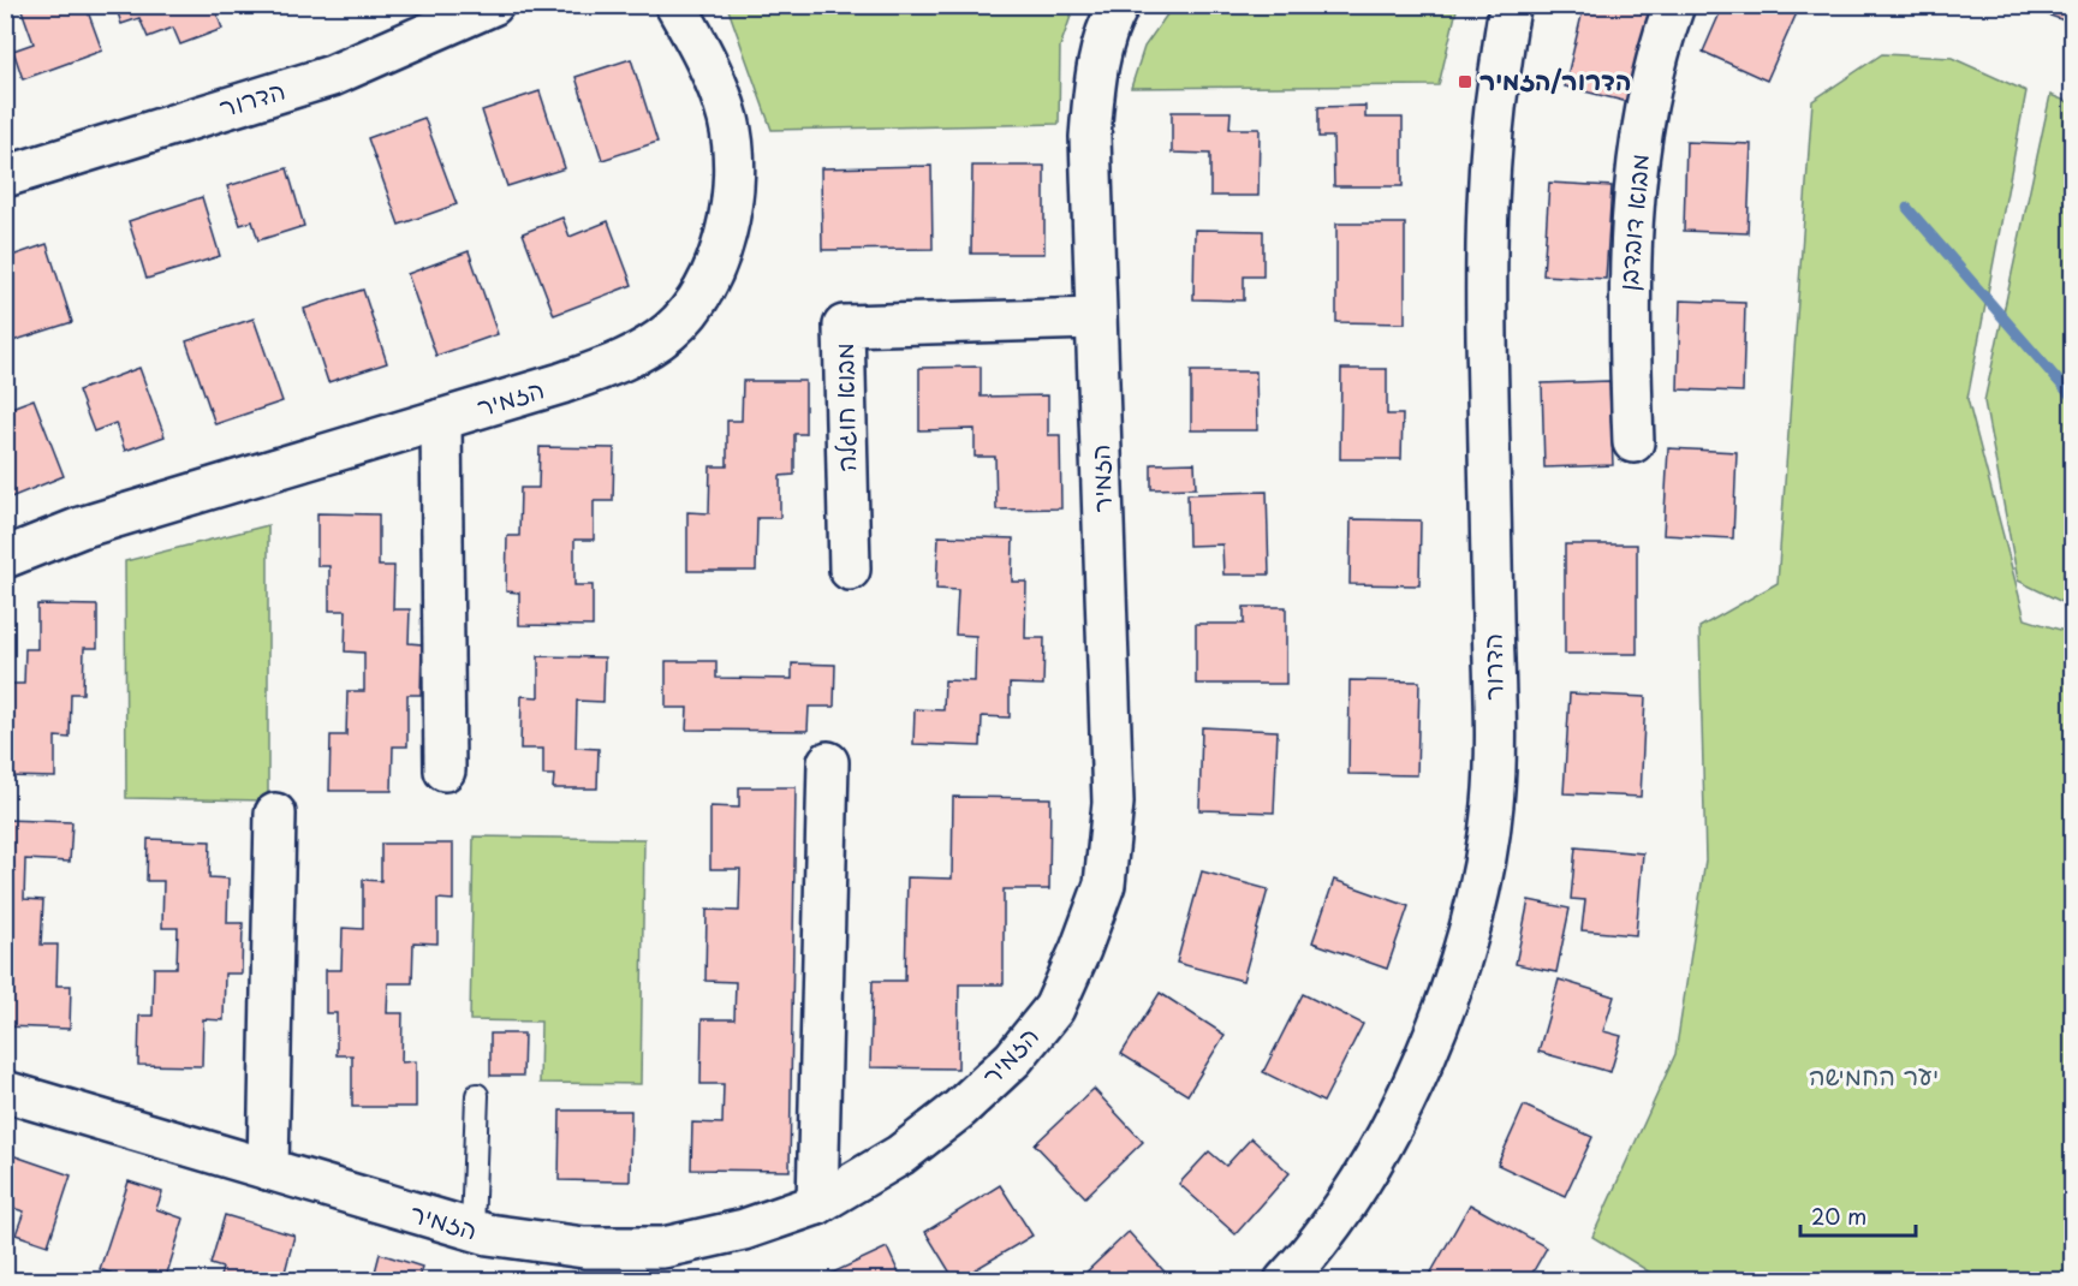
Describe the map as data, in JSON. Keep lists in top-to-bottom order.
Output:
{
  "streets": {
    "street": [
      "הדרור",
      "מבוא דובדבן",
      "הזמיר",
      "מבוא חוגלה"
    ]
  },
  "crossings": [
    ["הזמיר", "מבוא חוגלה"]
  ],
  "parks": ["יער החמישה"],
  "places": {
    "transit": ["הדרור/הזמיר"]
  },
  "scale_bar": "20 m"
}
